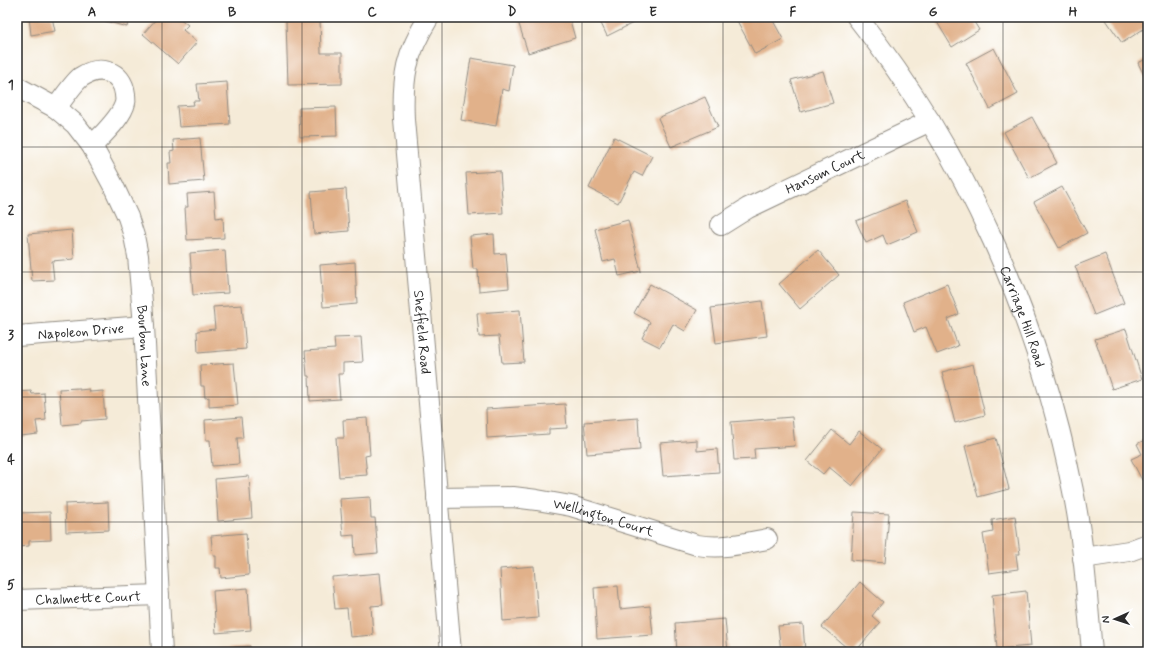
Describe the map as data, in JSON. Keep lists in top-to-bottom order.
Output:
{
  "streets": {
    "street": [
      "Hansom Court",
      "Carriage Hill Road",
      "Napoleon Drive",
      "Sheffield Road",
      "Bourbon Lane",
      "Wellington Court",
      "Chalmette Court"
    ]
  },
  "crossings": [
    ["Hansom Court", "Carriage Hill Road"],
    ["Napoleon Drive", "Bourbon Lane"],
    ["Sheffield Road", "Wellington Court"],
    ["Bourbon Lane", "Chalmette Court"]
  ],
  "north": "left",
  "grid": {
    "columns": [
      "A",
      "B",
      "C",
      "D",
      "E",
      "F",
      "G",
      "H"
    ],
    "rows": [
      "1",
      "2",
      "3",
      "4",
      "5"
    ]
  }
}
